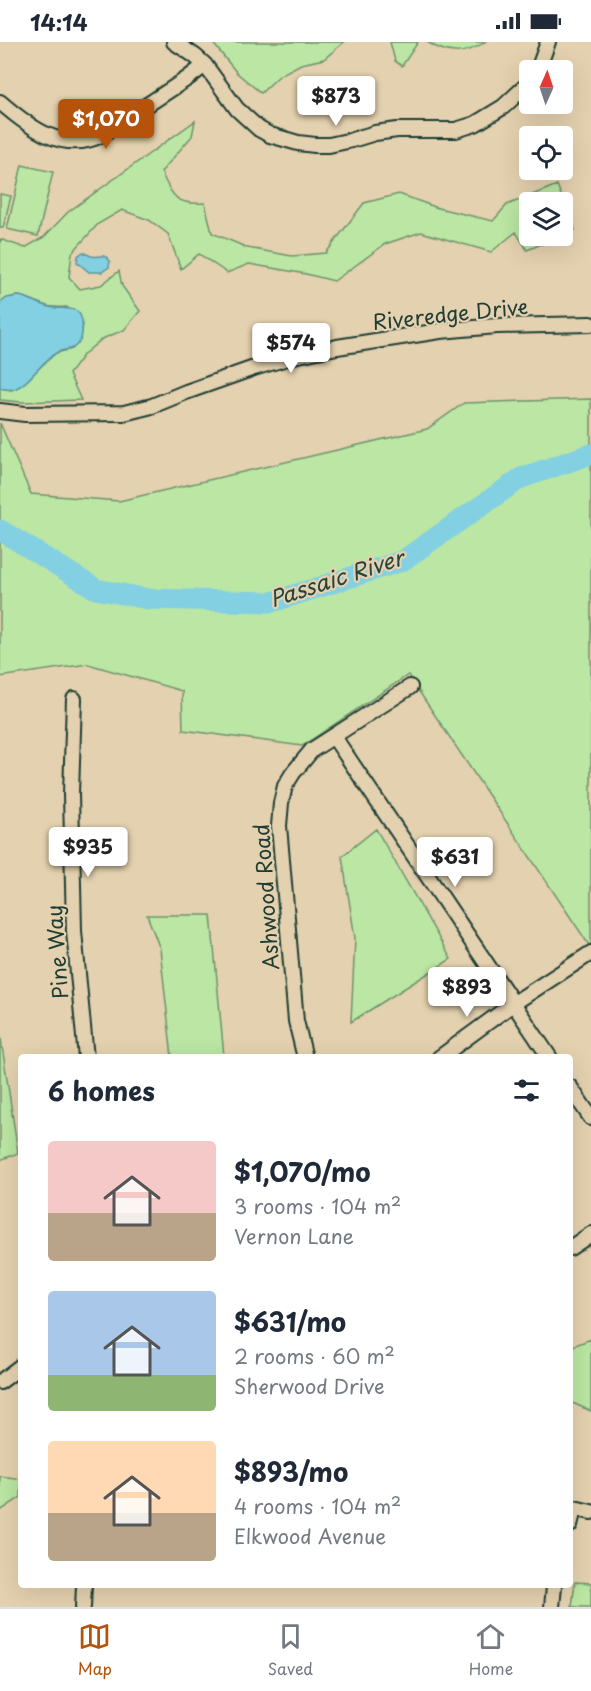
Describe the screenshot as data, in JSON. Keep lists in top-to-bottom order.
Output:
{
  "streets": {
    "street": ["Riveredge Drive", "Ashwood Road", "Pine Way"]
  },
  "water": ["Passaic River"],
  "north": "top",
  "page": {
    "status": "14:14",
    "price": [
      "$873",
      "$1,070",
      "$574",
      "$935",
      "$631",
      "$893"
    ],
    "heading": "6 homes",
    "list": [
      {
        "name": "$1,070/mo",
        "note": "3 rooms · 104 m² · Vernon Lane"
      },
      {
        "name": "$631/mo",
        "note": "2 rooms · 60 m² · Sherwood Drive"
      },
      {
        "name": "$893/mo",
        "note": "4 rooms · 104 m² · Elkwood Avenue"
      }
    ],
    "tabs": ["Map", "Saved", "Home"]
  }
}
